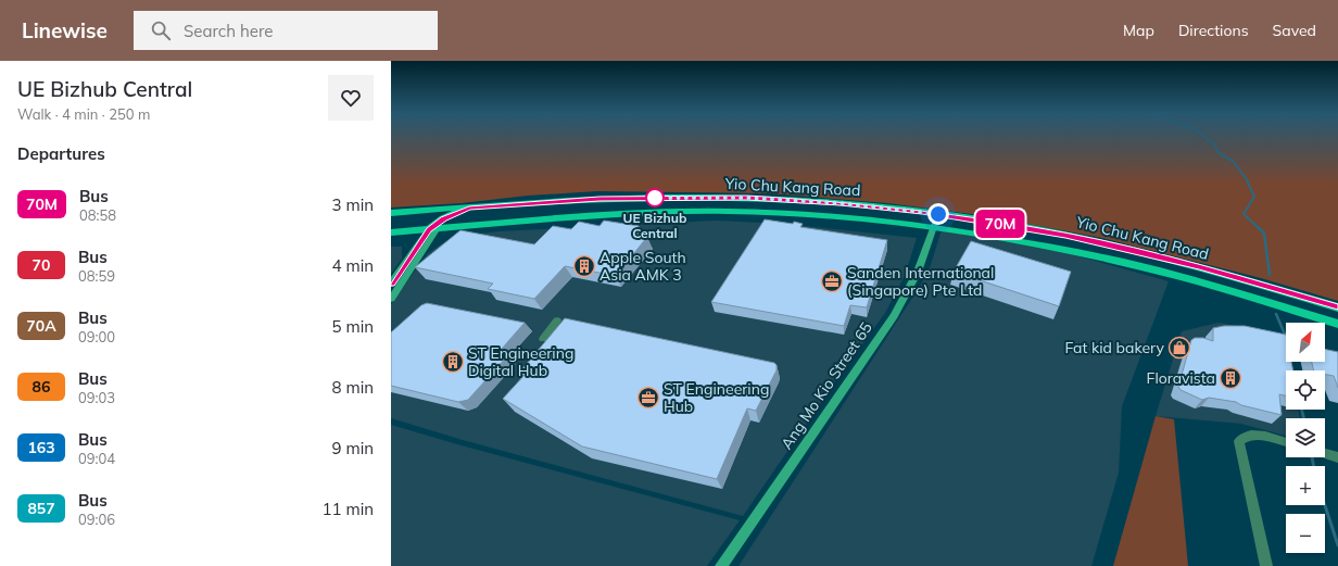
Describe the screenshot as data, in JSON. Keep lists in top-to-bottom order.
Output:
{
  "streets": {
    "main road": ["Yio Chu Kang Road"],
    "street": ["Ang Mo Kio Street 65"]
  },
  "crossings": [
    ["Yio Chu Kang Road", "Ang Mo Kio Street 65"]
  ],
  "places": {
    "other": ["UE Bizhub Central"],
    "building": ["Apple South Asia AMK 3", "ST Engineering Digital Hub", "Floravista"],
    "office": ["Sanden International (Singapore) Pte Ltd", "ST Engineering Hub"],
    "shop": ["Fat kid bakery"]
  },
  "lines": ["bus line 70M"],
  "north": "top right",
  "page": {
    "header": "Linewise",
    "search": "Search here",
    "nav": ["Map", "Directions", "Saved"],
    "heading": [
      ["UE Bizhub Central", "Walk · 4 min · 250 m"],
      "Departures"
    ],
    "on_map": "70M",
    "list": [
      {
        "mark": "70M",
        "name": "Bus",
        "note": "08:58",
        "value": "3 min"
      },
      {
        "mark": "70",
        "name": "Bus",
        "note": "08:59",
        "value": "4 min"
      },
      {
        "mark": "70A",
        "name": "Bus",
        "note": "09:00",
        "value": "5 min"
      },
      {
        "mark": "86",
        "name": "Bus",
        "note": "09:03",
        "value": "8 min"
      },
      {
        "mark": "163",
        "name": "Bus",
        "note": "09:04",
        "value": "9 min"
      },
      {
        "mark": "857",
        "name": "Bus",
        "note": "09:06",
        "value": "11 min"
      }
    ],
    "map_buttons": ["+", "−"]
  }
}
